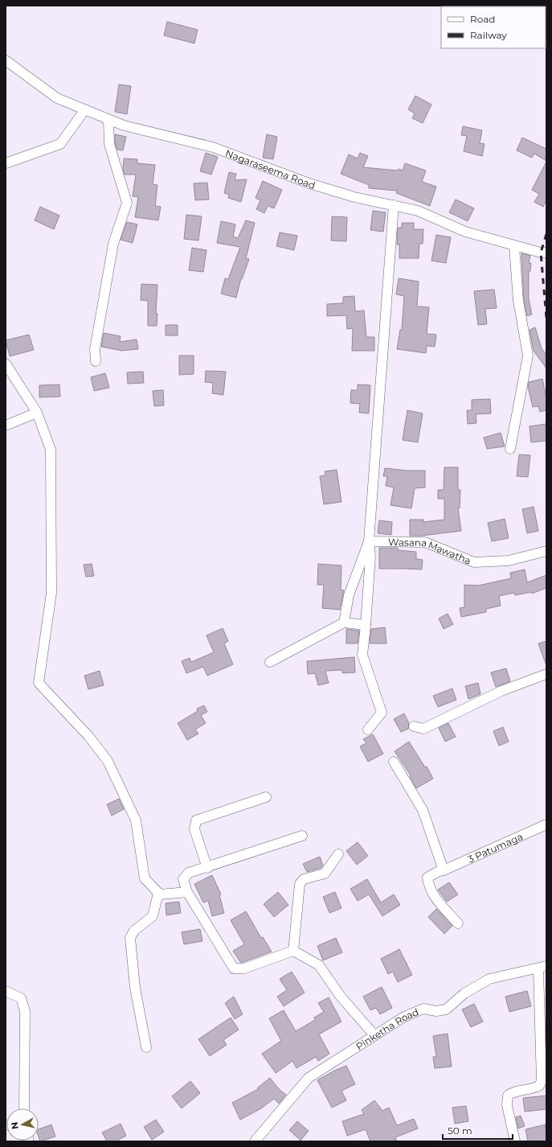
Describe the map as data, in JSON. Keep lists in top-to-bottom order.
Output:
{
  "streets": {
    "street": [
      "Nagaraseema Road",
      "Wasana Mawatha",
      "3 Patumaga",
      "Pinketha Road"
    ]
  },
  "legend": ["Road", "Railway"],
  "scale_bar": "50 m",
  "north": "left"
}
